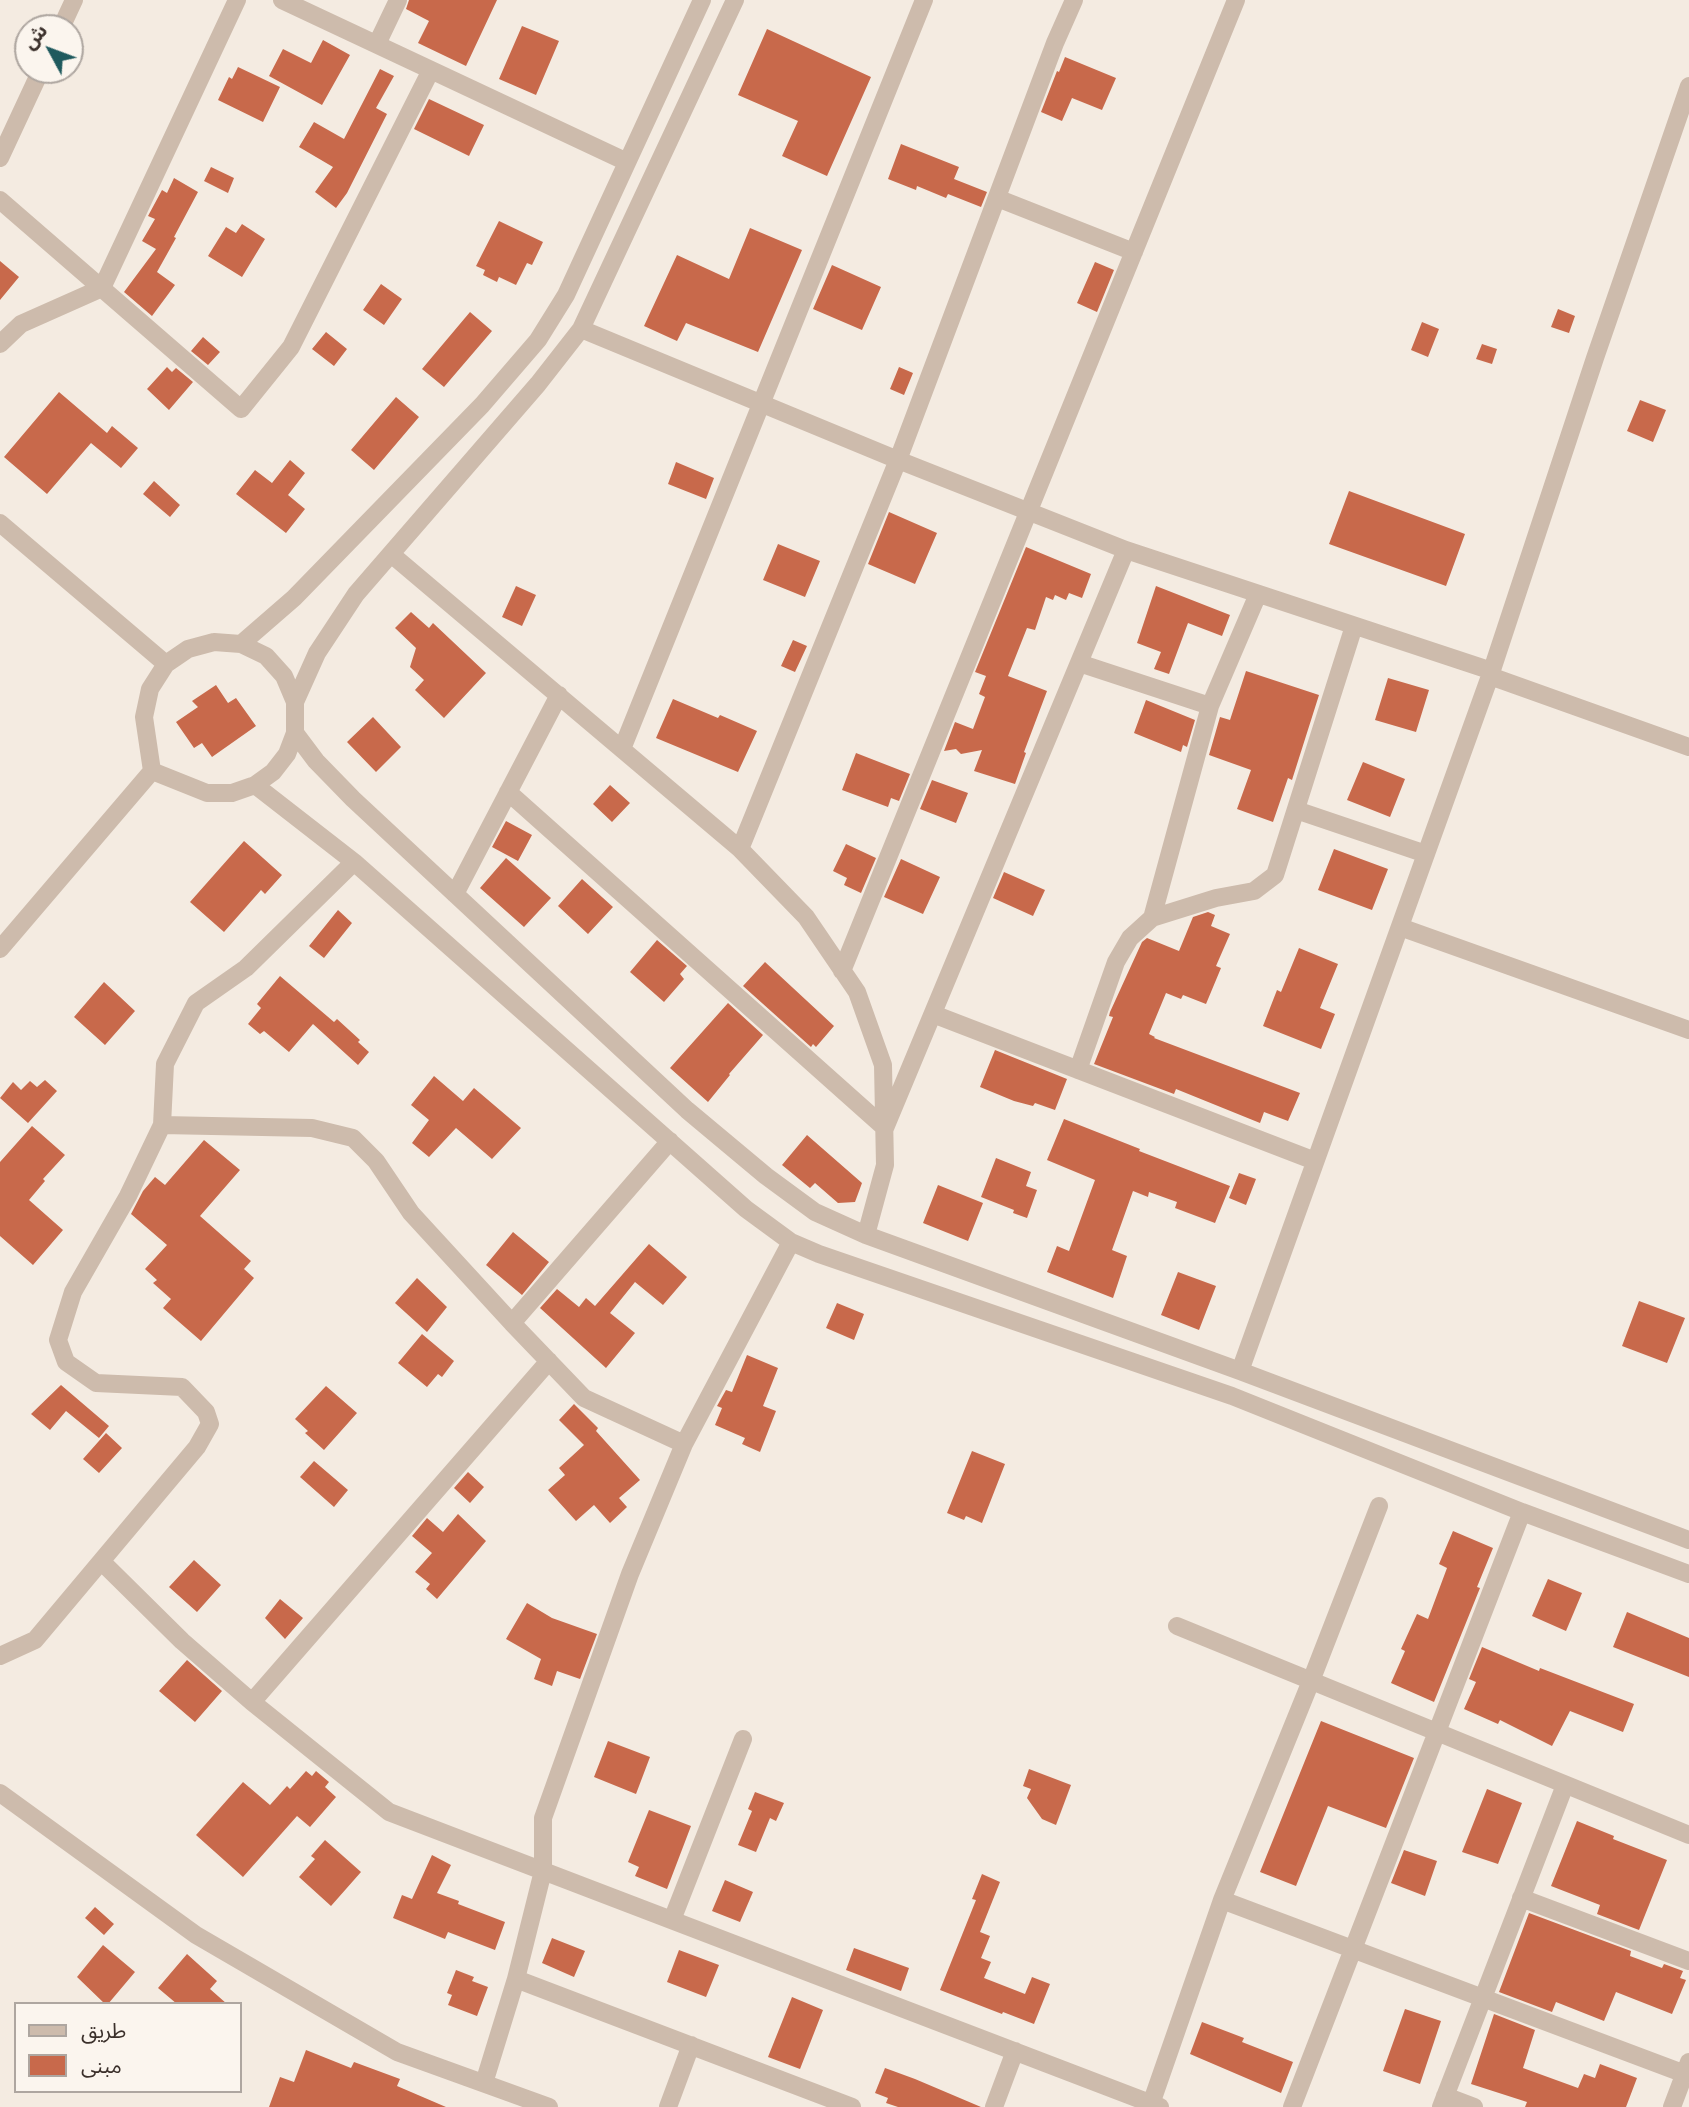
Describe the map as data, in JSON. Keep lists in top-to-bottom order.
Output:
{
  "legend": ["طريق", "مبنى"],
  "north": "top left"
}
